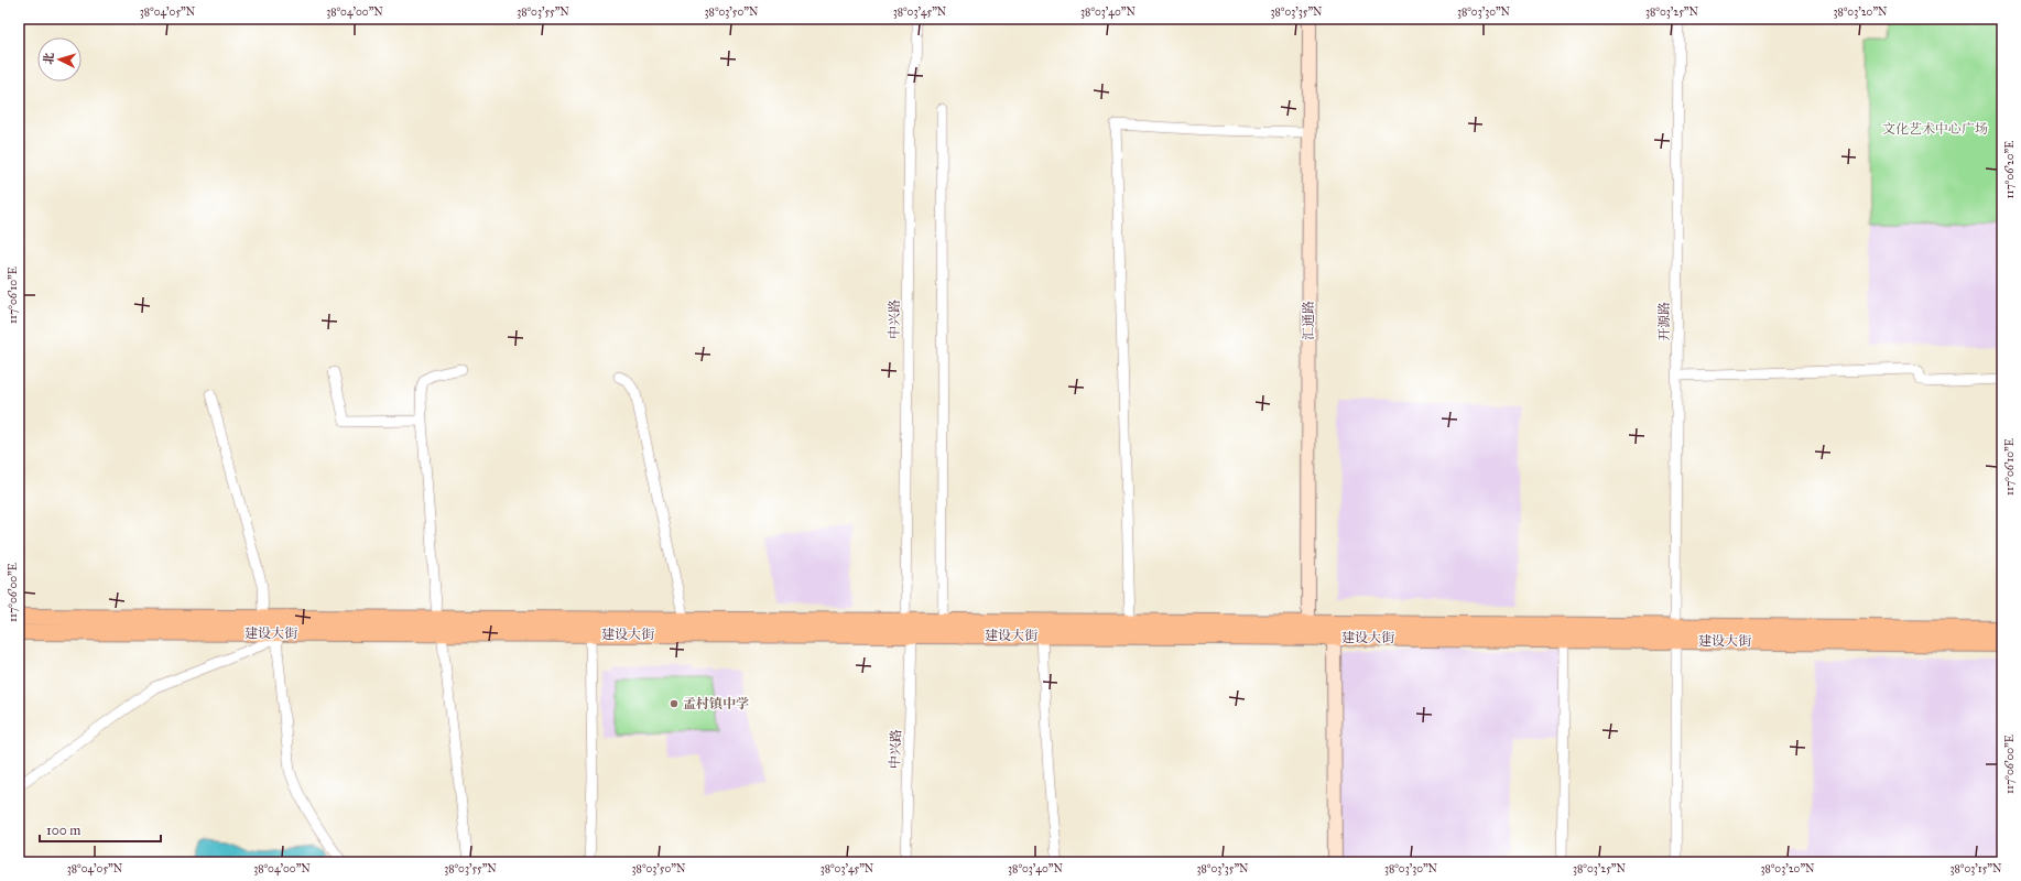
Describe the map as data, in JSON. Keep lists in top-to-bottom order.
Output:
{
  "streets": {
    "main road": ["建设大街"],
    "street": ["中兴路", "汇通路", "开源路"]
  },
  "crossings": [
    ["中兴路", "建设大街"],
    ["汇通路", "建设大街"],
    ["开源路", "建设大街"]
  ],
  "parks": ["文化艺术中心广场"],
  "places": ["孟村镇中学"],
  "scale_bar": "100 m",
  "north": "left",
  "coordinates": [
    "38°04'05\"N",
    "38°04'00\"N",
    "38°03'55\"N",
    "38°03'50\"N",
    "38°03'45\"N",
    "38°03'40\"N",
    "38°03'35\"N",
    "38°03'30\"N",
    "38°03'25\"N",
    "38°03'20\"N",
    "117°06'20\"E",
    "117°06'10\"E",
    "117°06'00\"E",
    "38°03'15\"N"
  ]
}
